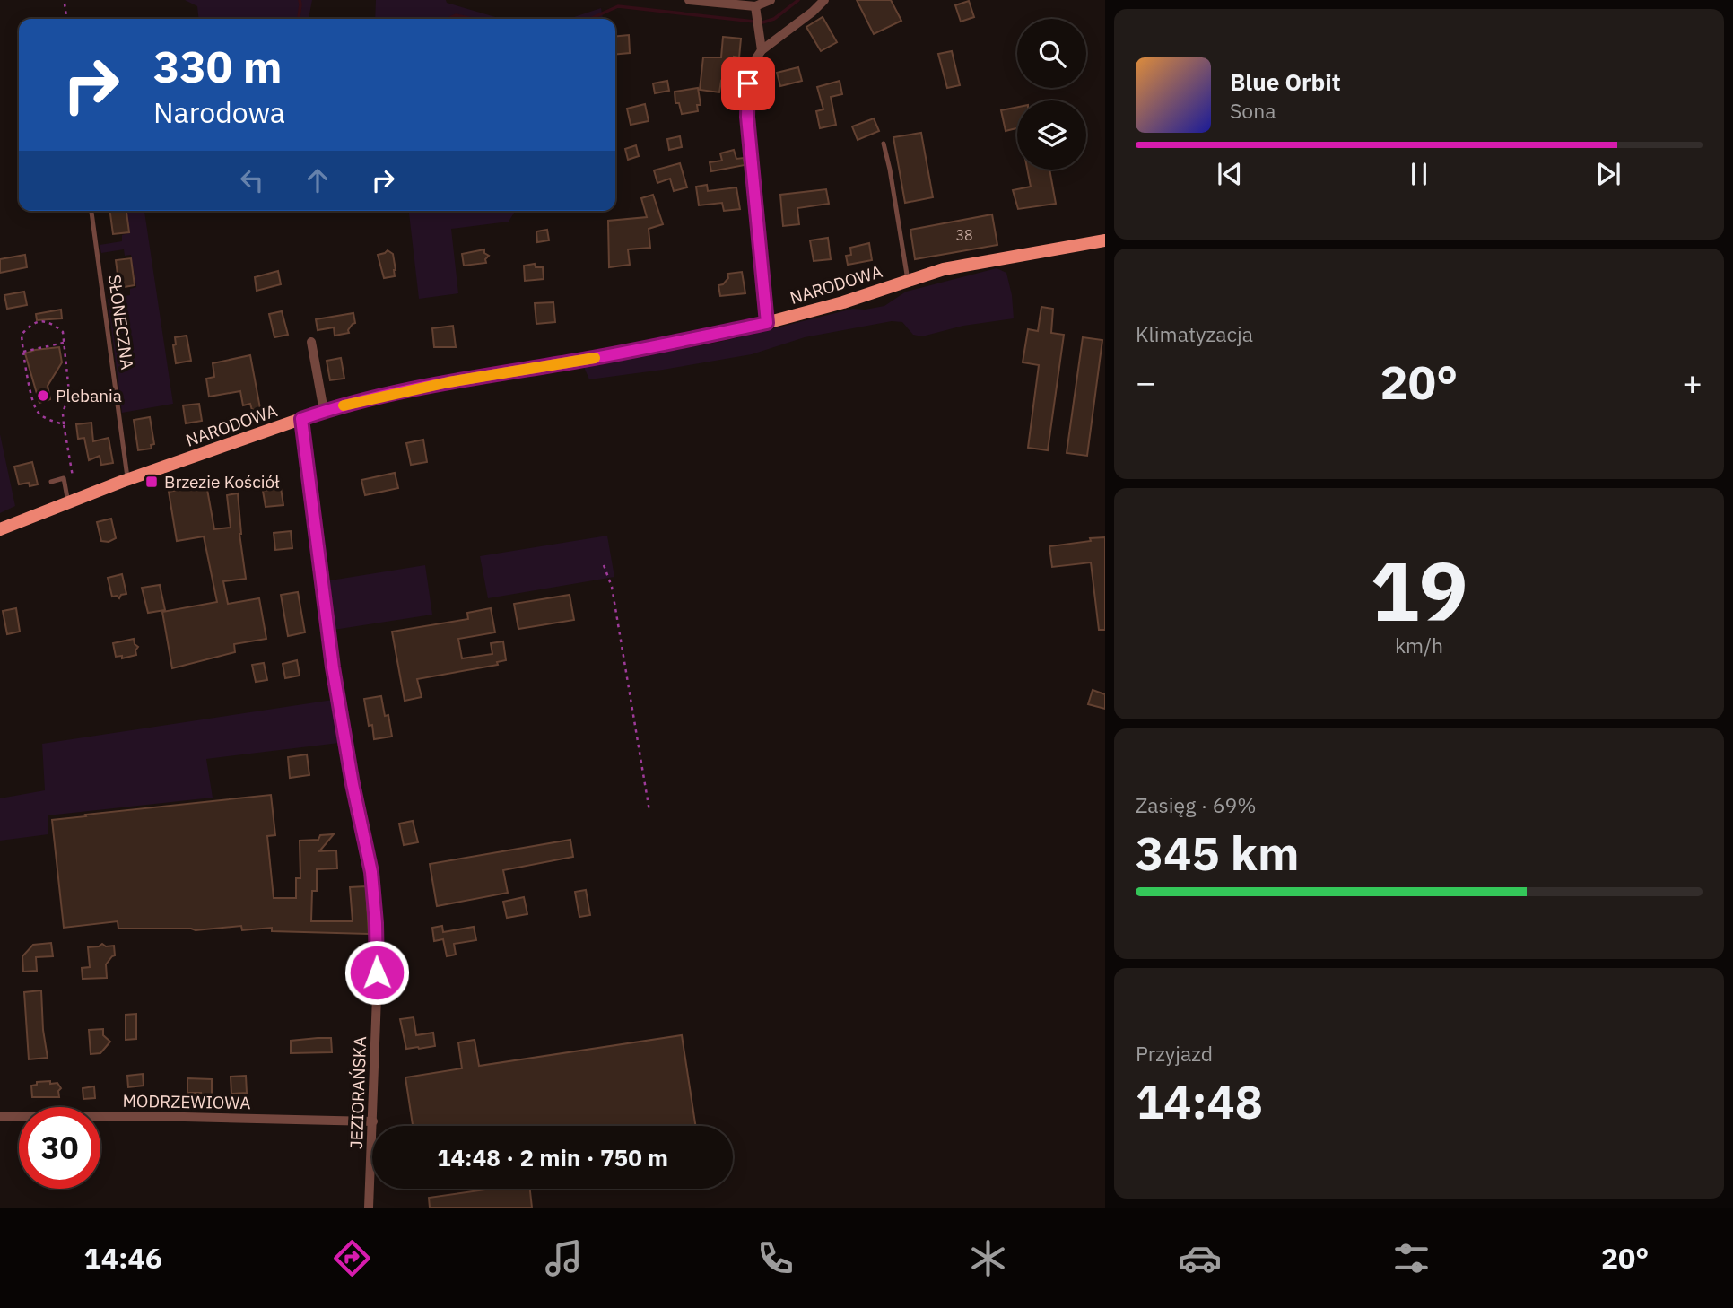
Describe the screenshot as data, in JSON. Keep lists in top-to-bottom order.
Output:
{
  "streets": {
    "street": ["NARODOWA", "JEZIORAŃSKA", "MODRZEWIOWA"],
    "lane": ["SŁONECZNA"]
  },
  "crossings": [
    ["NARODOWA", "SŁONECZNA"],
    ["NARODOWA", "JEZIORAŃSKA"],
    ["JEZIORAŃSKA", "MODRZEWIOWA"]
  ],
  "places": {
    "other": ["Plebania"],
    "transit": ["Brzezie Kościół"]
  },
  "house_numbers": ["38"],
  "page": {
    "turn": ["330 m", "Narodowa"],
    "song": ["Blue Orbit", "Sona"],
    "tile": [
      "Klimatyzacja",
      ["19", "km/h"],
      ["Zasięg · 69%", "345 km"],
      ["Przyjazd", "14:48"]
    ],
    "heat": ["−", "20°", "+"],
    "limit": "30",
    "trip": "14:48 · 2 min · 750 m",
    "tabs": ["14:46", "20°"]
  }
}
